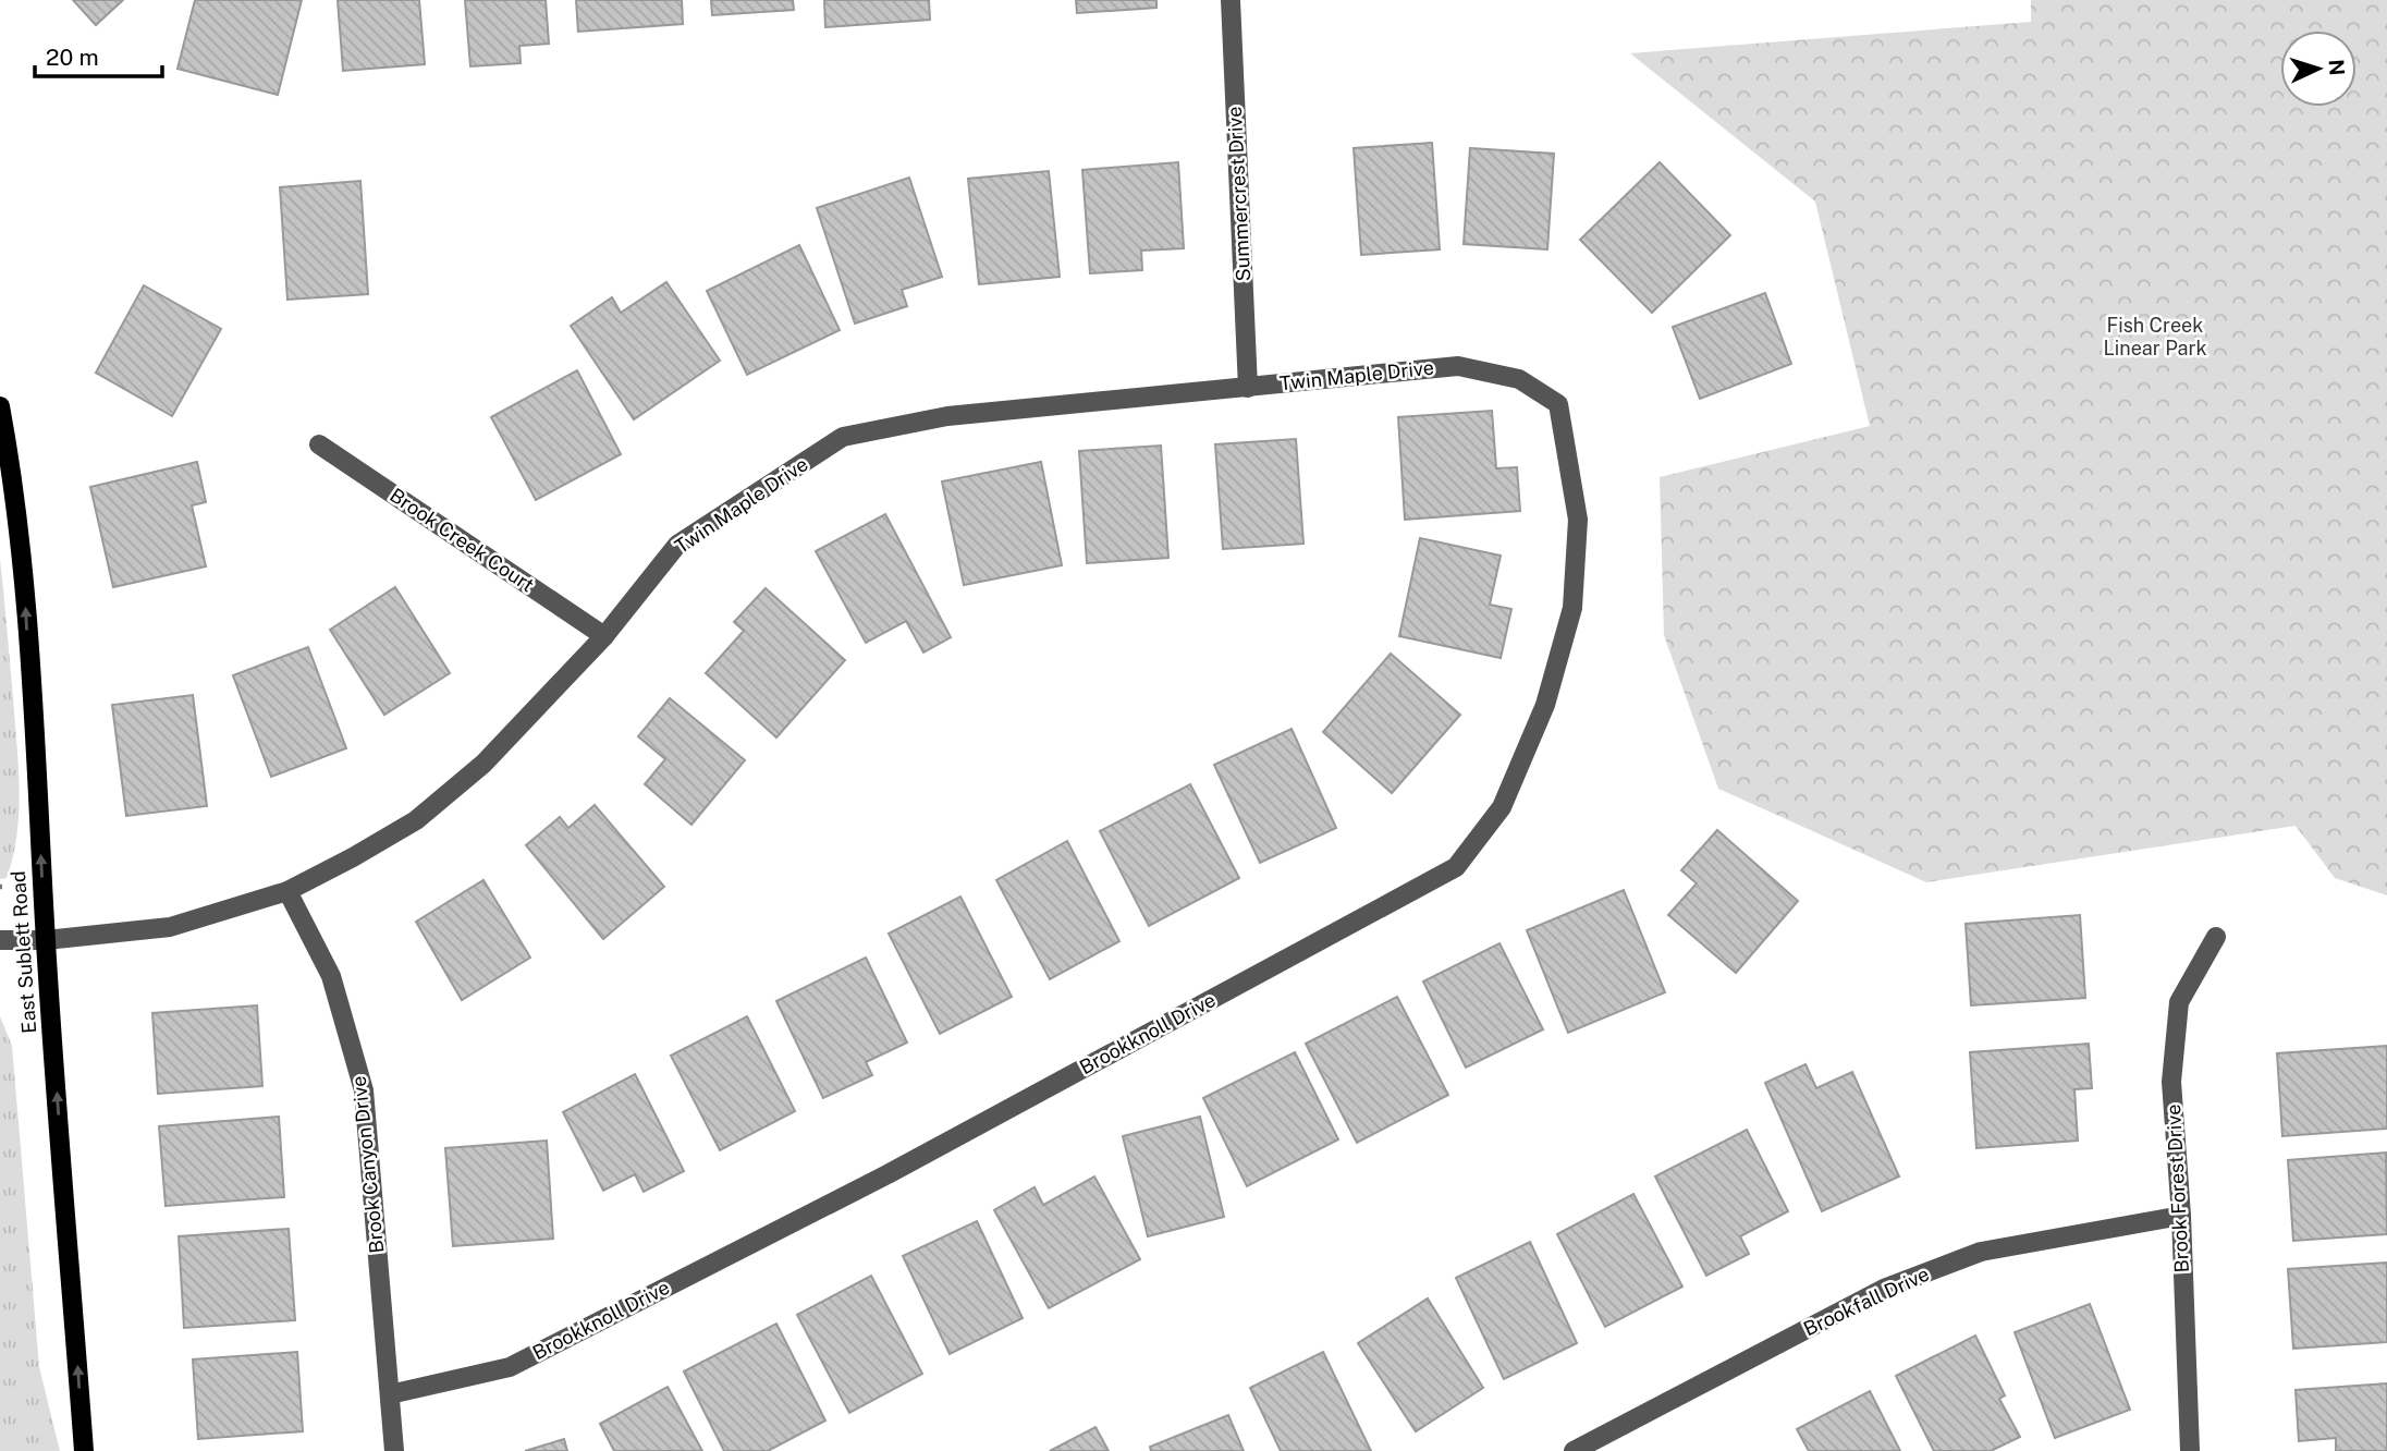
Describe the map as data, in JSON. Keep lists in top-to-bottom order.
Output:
{
  "streets": {
    "main road": ["East Sublett Road"],
    "street": [
      "Summercrest Drive",
      "Twin Maple Drive",
      "Brook Creek Court",
      "Brookknoll Drive",
      "Brook Canyon Drive",
      "Brook Forest Drive",
      "Brookfall Drive"
    ]
  },
  "crossings": [
    ["Summercrest Drive", "Twin Maple Drive"],
    ["Twin Maple Drive", "Brook Creek Court"],
    ["Twin Maple Drive", "East Sublett Road"],
    ["Twin Maple Drive", "Brookknoll Drive"],
    ["Twin Maple Drive", "Brook Canyon Drive"],
    ["Brookknoll Drive", "Brook Canyon Drive"],
    ["Brook Forest Drive", "Brookfall Drive"]
  ],
  "one_way": ["East Sublett Road"],
  "parks": ["Fish Creek Linear Park"],
  "scale_bar": "20 m",
  "north": "right"
}
